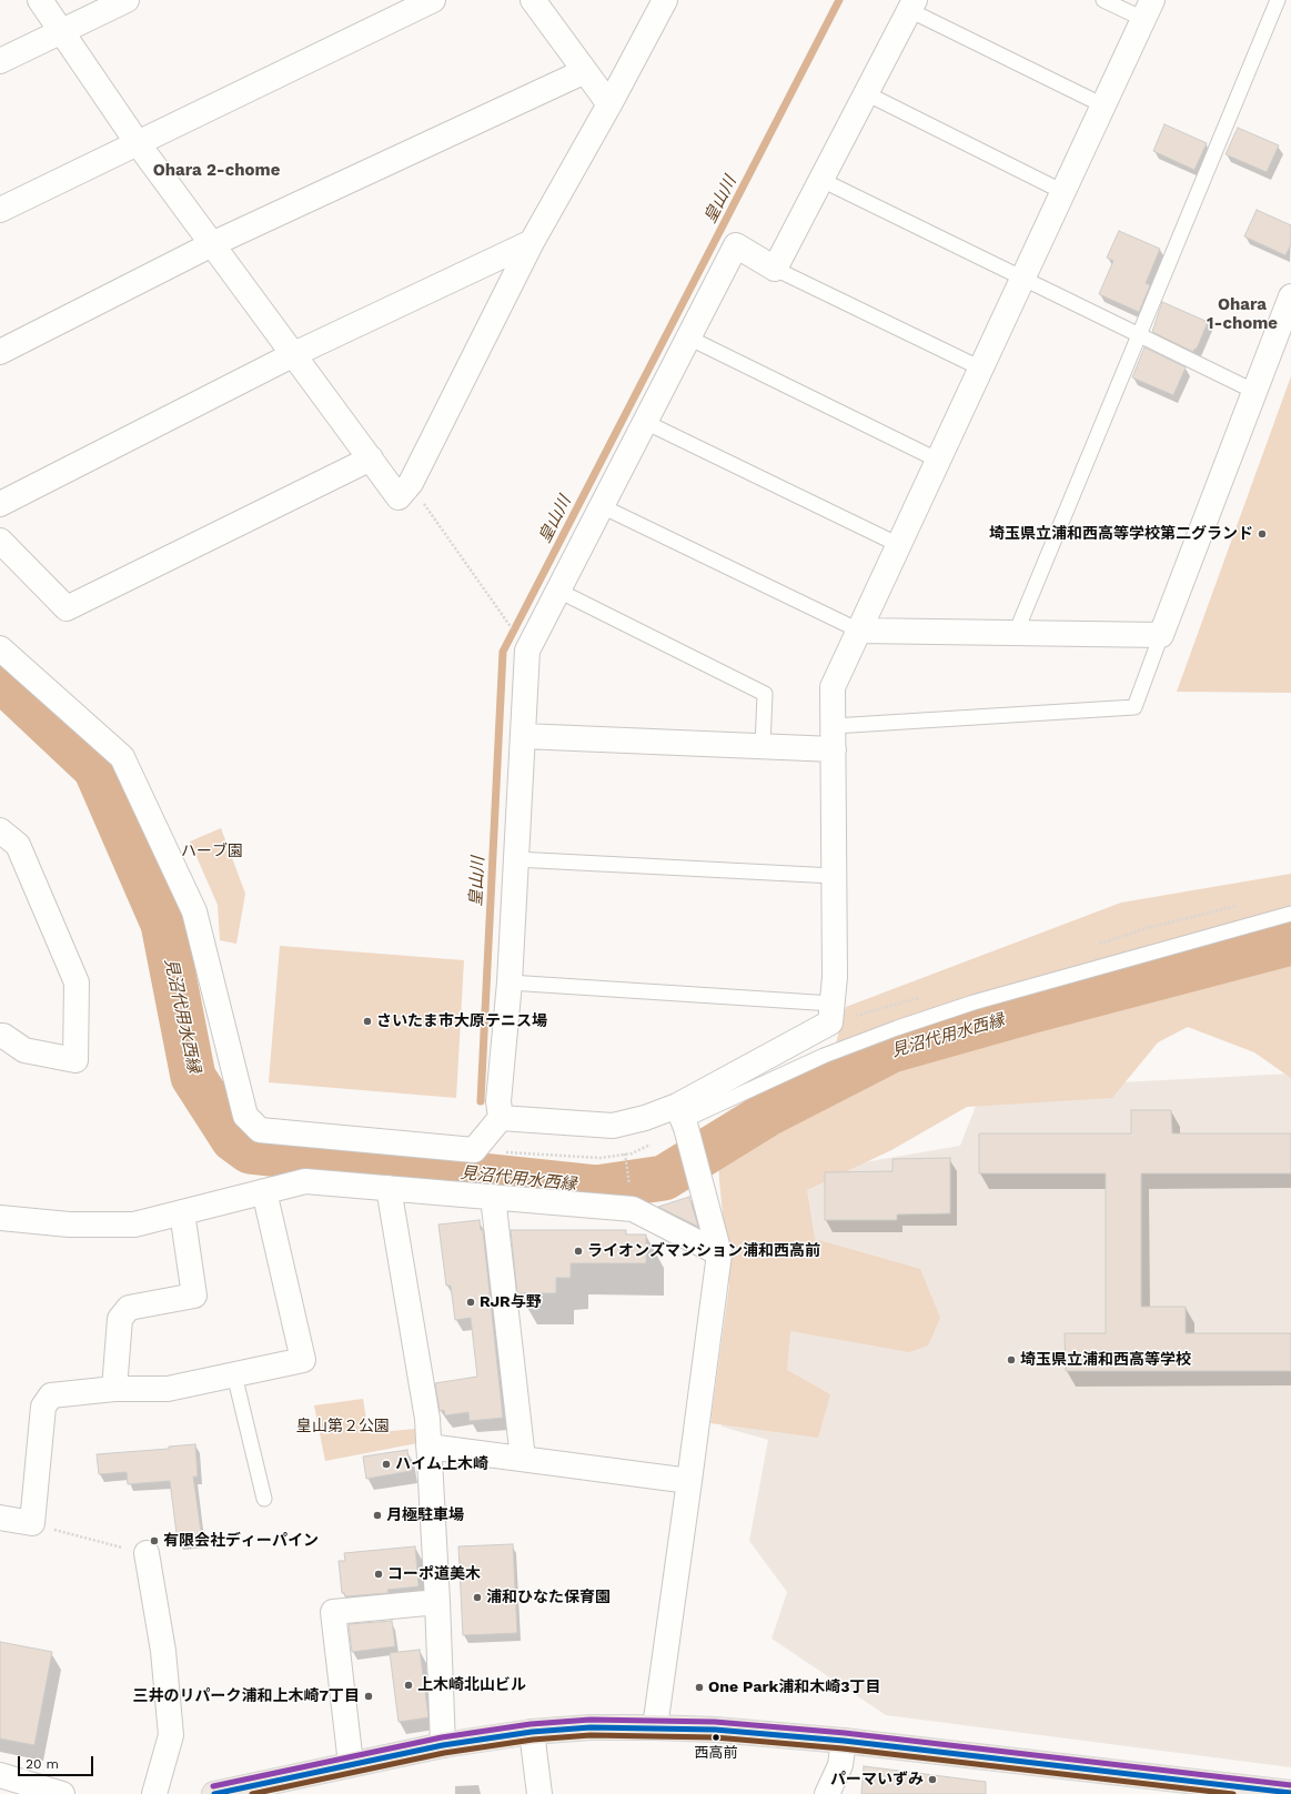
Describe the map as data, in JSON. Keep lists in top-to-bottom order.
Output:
{
  "districts": ["Ohara 2-chome", "Ohara 1-chome"],
  "water": ["皇山川", "見沼代用水西縁"],
  "parks": ["ハーブ園", "皇山第２公園"],
  "places": [
    "埼玉県立浦和西高等学校第二グランド",
    "さいたま市大原テニス場",
    "ライオンズマンション浦和西高前",
    "RJR与野",
    "埼玉県立浦和西高等学校",
    "ハイム上木崎",
    "月極駐車場",
    "有限会社ディーパイン",
    "コーポ道美木",
    "浦和ひなた保育園",
    "上木崎北山ビル",
    "One Park浦和木崎3丁目",
    "三井のリパーク浦和上木崎7丁目",
    "西高前",
    "パーマいずみ"
  ],
  "scale_bar": "20 m"
}
